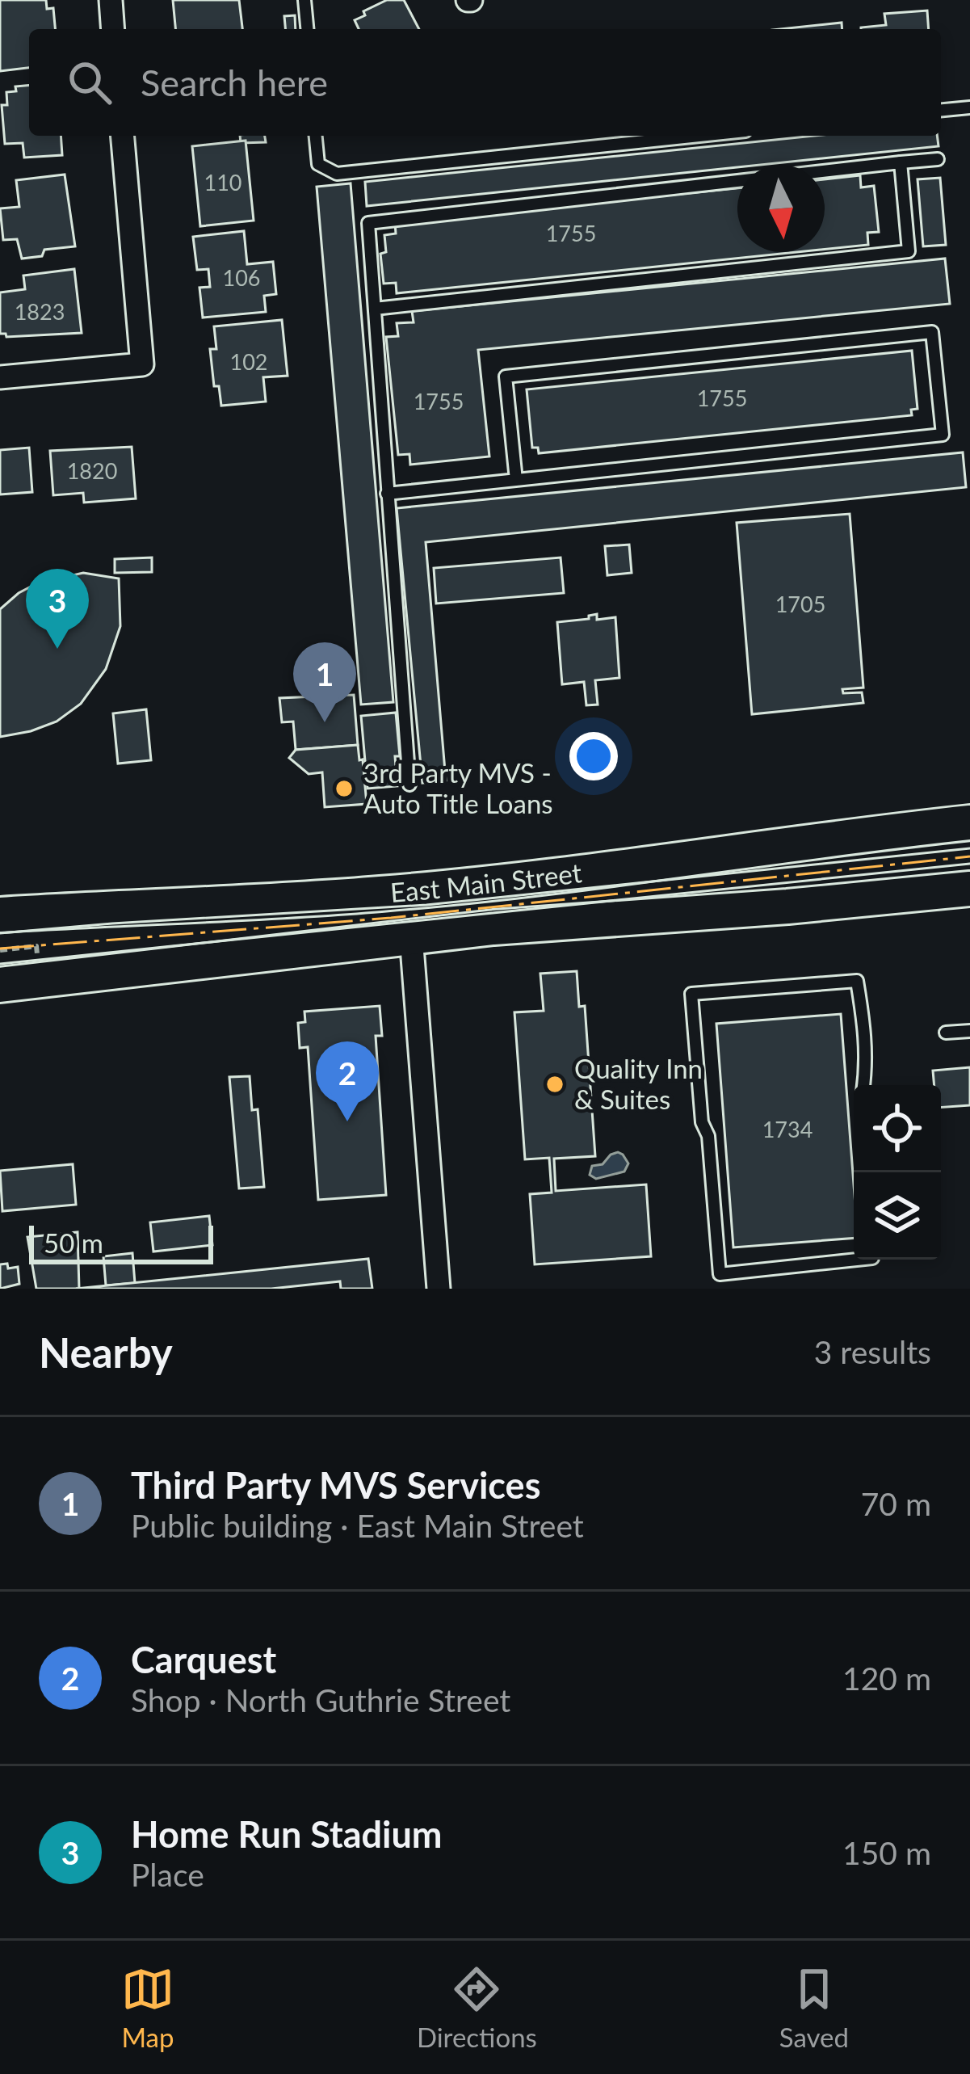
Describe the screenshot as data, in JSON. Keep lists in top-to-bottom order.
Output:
{
  "streets": {
    "main road": ["East Main Street"]
  },
  "places": ["3rd Party MVS - Auto Title Loans", "Quality Inn & Suites"],
  "house_numbers": [
    "110",
    "1755",
    "106",
    "1823",
    "102",
    "1755",
    "1755",
    "1820",
    "1705",
    "1734"
  ],
  "scale_bar": "50 m",
  "north": "bottom",
  "page": {
    "search": "Search here",
    "pins": ["3", "1", "2"],
    "scale": "50 m",
    "heading": ["Nearby", "3 results"],
    "list": [
      {
        "mark": "1",
        "name": "Third Party MVS Services",
        "note": "Public building · East Main Street",
        "value": "70 m"
      },
      {
        "mark": "2",
        "name": "Carquest",
        "note": "Shop · North Guthrie Street",
        "value": "120 m"
      },
      {
        "mark": "3",
        "name": "Home Run Stadium",
        "note": "Place",
        "value": "150 m"
      }
    ],
    "nav": ["Map", "Directions", "Saved"]
  }
}
